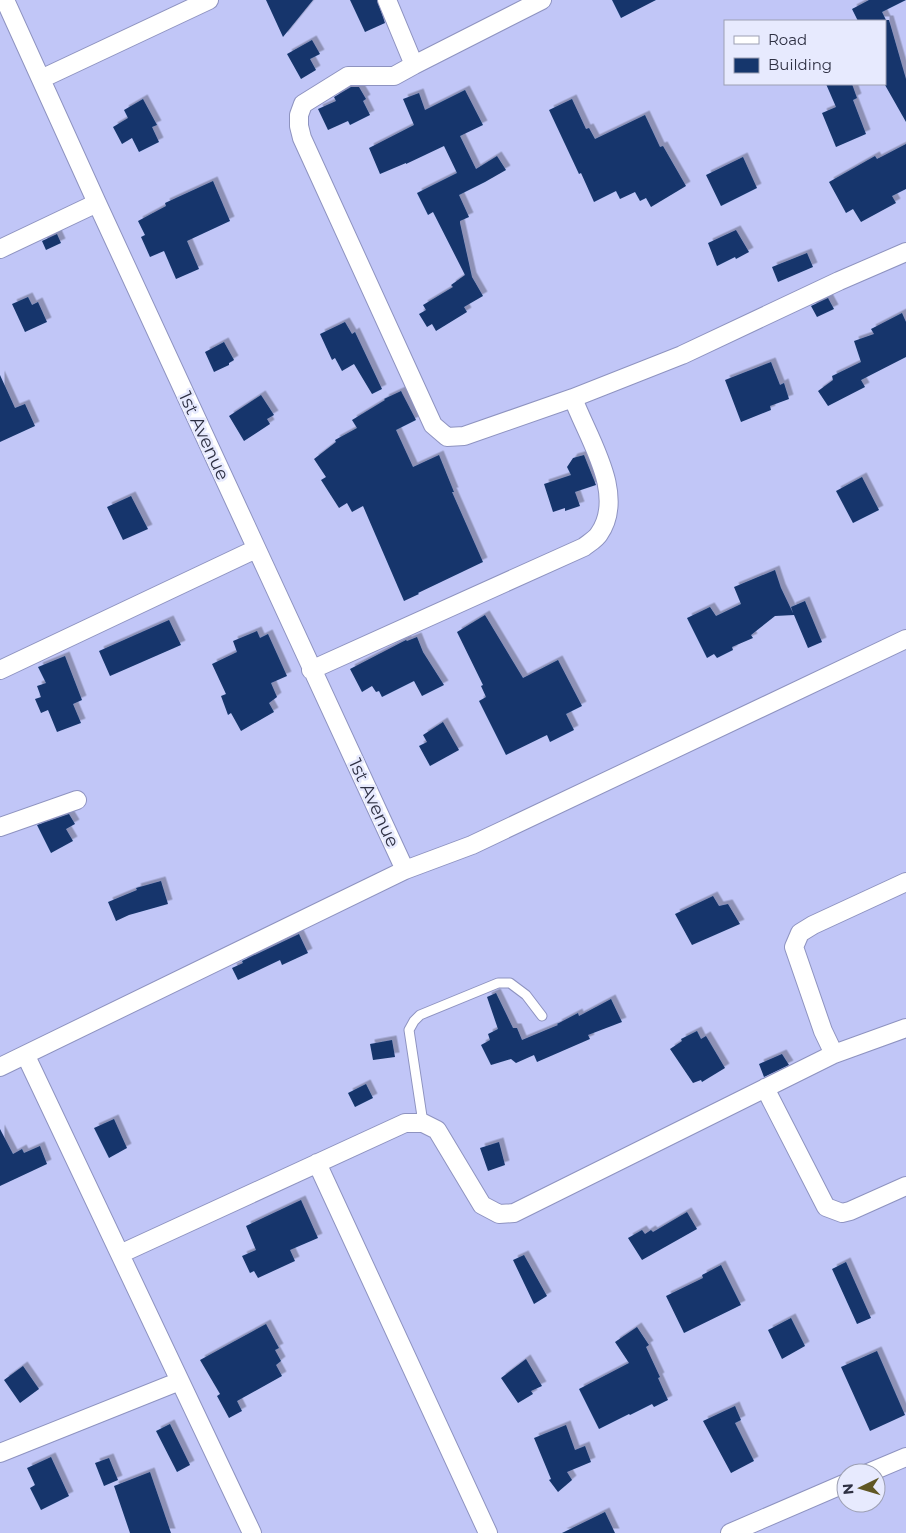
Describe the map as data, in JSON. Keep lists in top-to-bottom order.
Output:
{
  "streets": {
    "street": ["1st Avenue"]
  },
  "legend": ["Road", "Building"],
  "north": "left"
}
